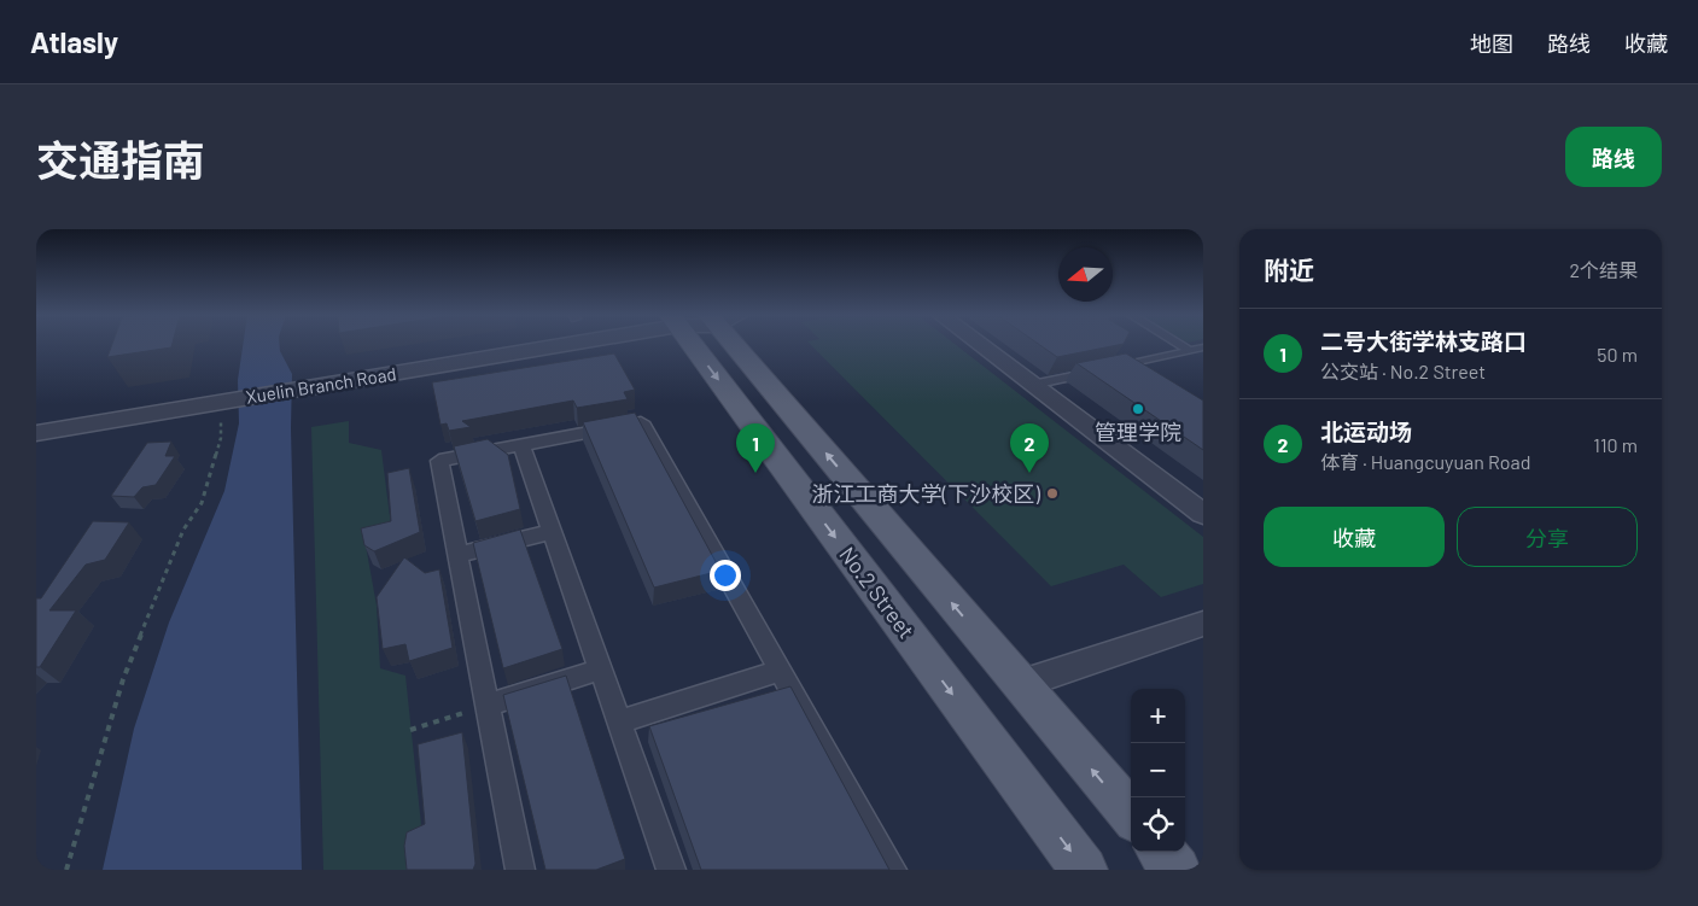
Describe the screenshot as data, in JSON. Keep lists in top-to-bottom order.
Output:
{
  "streets": {
    "main road": ["No.2 Street"],
    "street": ["Xuelin Branch Road"]
  },
  "places": ["管理学院", "浙江工商大学(下沙校区)"],
  "north": "left",
  "page": {
    "header": "Atlasly",
    "nav": ["地图", "路线", "收藏"],
    "title": "交通指南",
    "buttons": [
      "路线",
      ["收藏", "分享"]
    ],
    "heading": ["附近", "2个结果"],
    "list": [
      {
        "mark": "1",
        "name": "二号大街学林支路口",
        "note": "公交站 · No.2 Street",
        "value": "50 m"
      },
      {
        "mark": "2",
        "name": "北运动场",
        "note": "体育 · Huangcuyuan Road",
        "value": "110 m"
      }
    ],
    "pins": ["1", "2"],
    "map_buttons": ["+", "−"]
  }
}
